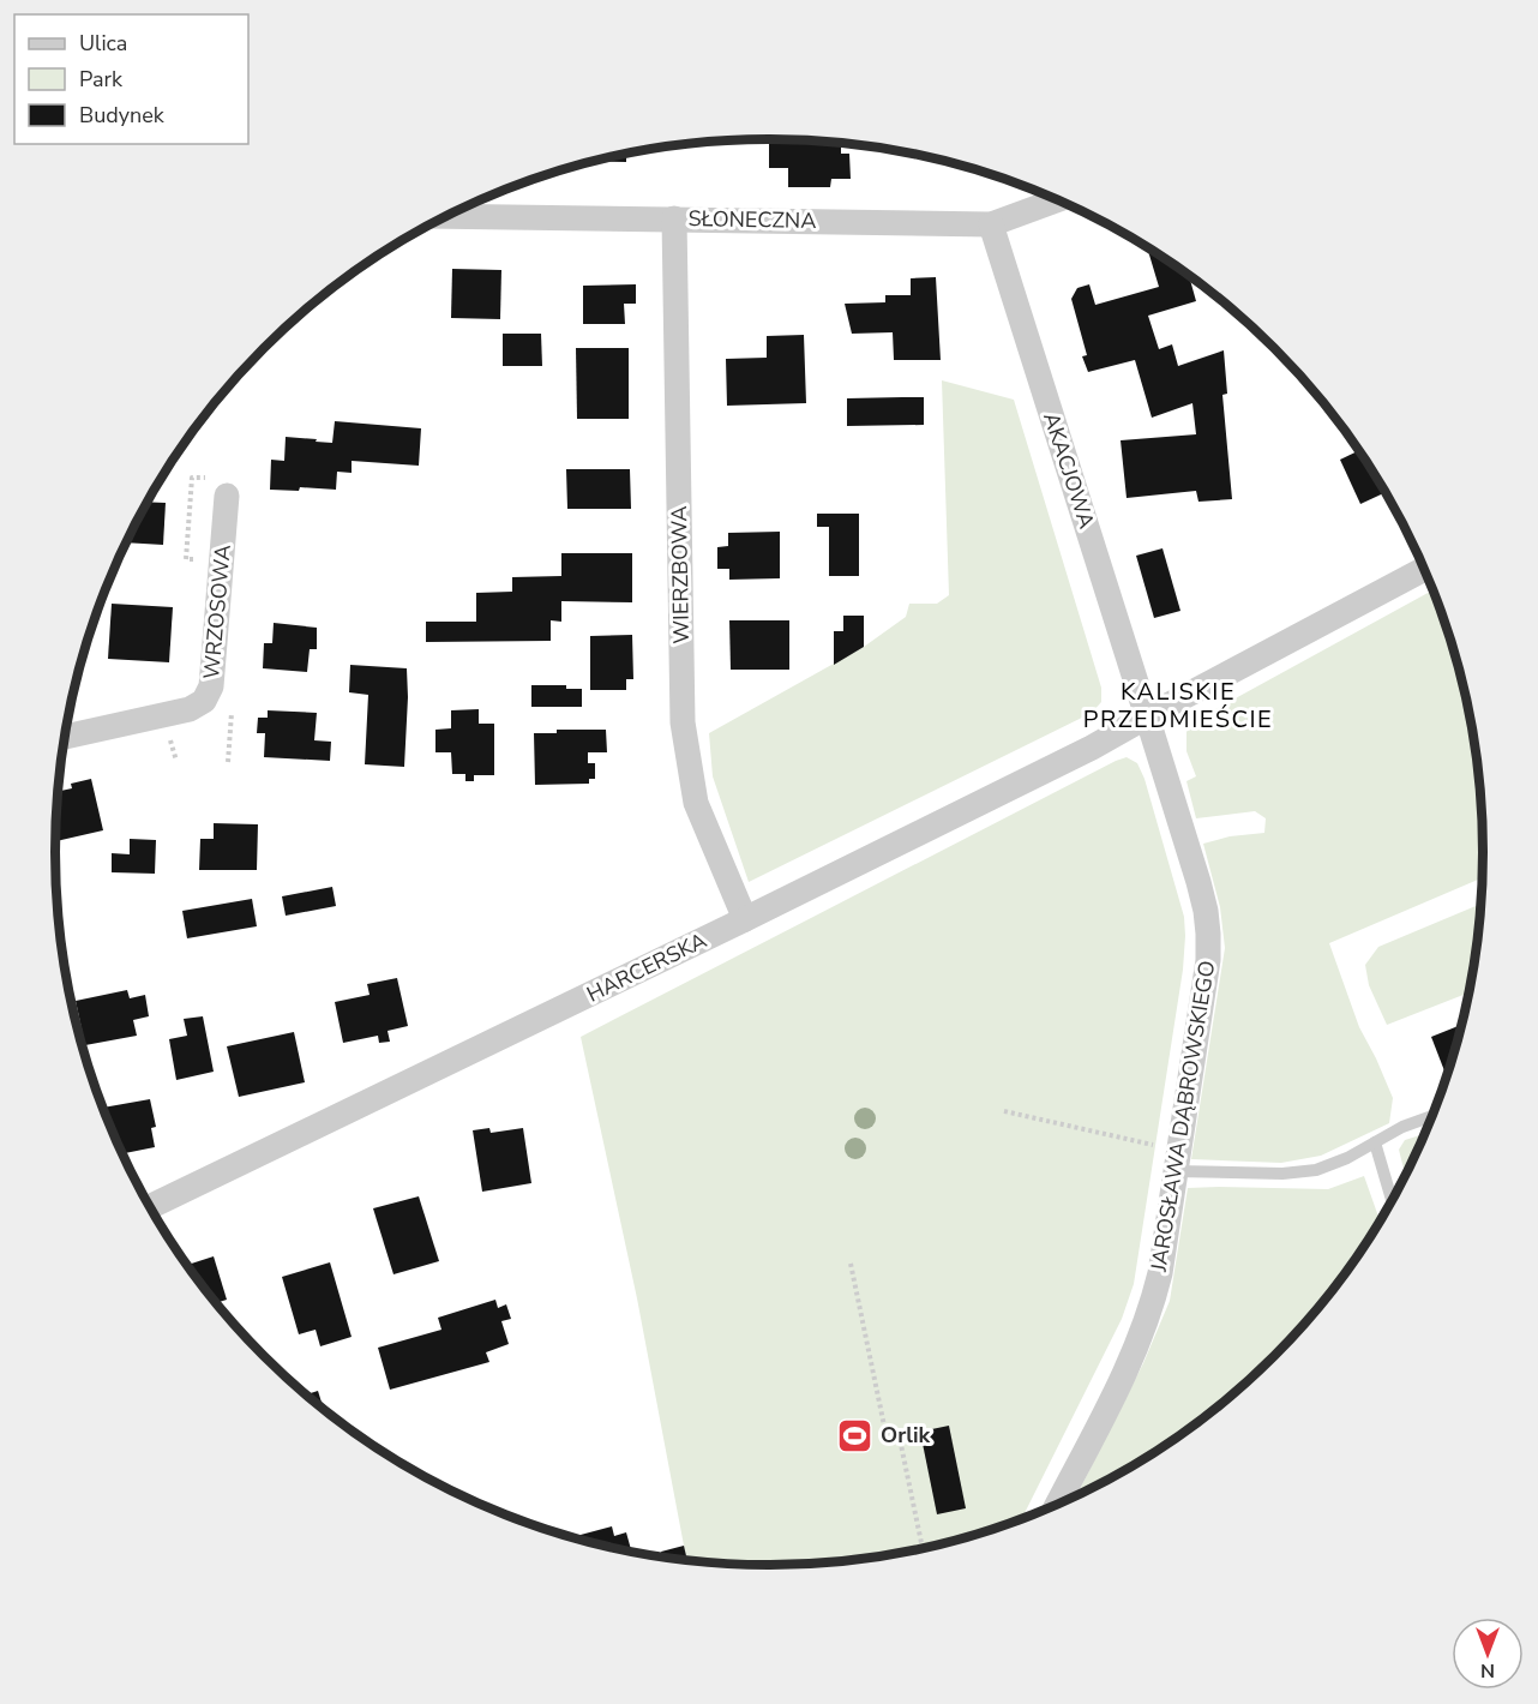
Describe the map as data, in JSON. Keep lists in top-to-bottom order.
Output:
{
  "streets": {
    "street": [
      "SŁONECZNA",
      "AKACJOWA",
      "WIERZBOWA",
      "WRZOSOWA",
      "HARCERSKA",
      "JAROSŁAWA DĄBROWSKIEGO"
    ]
  },
  "crossings": [
    ["SŁONECZNA", "AKACJOWA"],
    ["SŁONECZNA", "WIERZBOWA"],
    ["AKACJOWA", "HARCERSKA"],
    ["AKACJOWA", "JAROSŁAWA DĄBROWSKIEGO"],
    ["WIERZBOWA", "HARCERSKA"],
    ["HARCERSKA", "JAROSŁAWA DĄBROWSKIEGO"]
  ],
  "districts": ["KALISKIE PRZEDMIEŚCIE"],
  "places": {
    "sports": ["Orlik"]
  },
  "legend": ["Ulica", "Park", "Budynek"],
  "north": "bottom"
}
